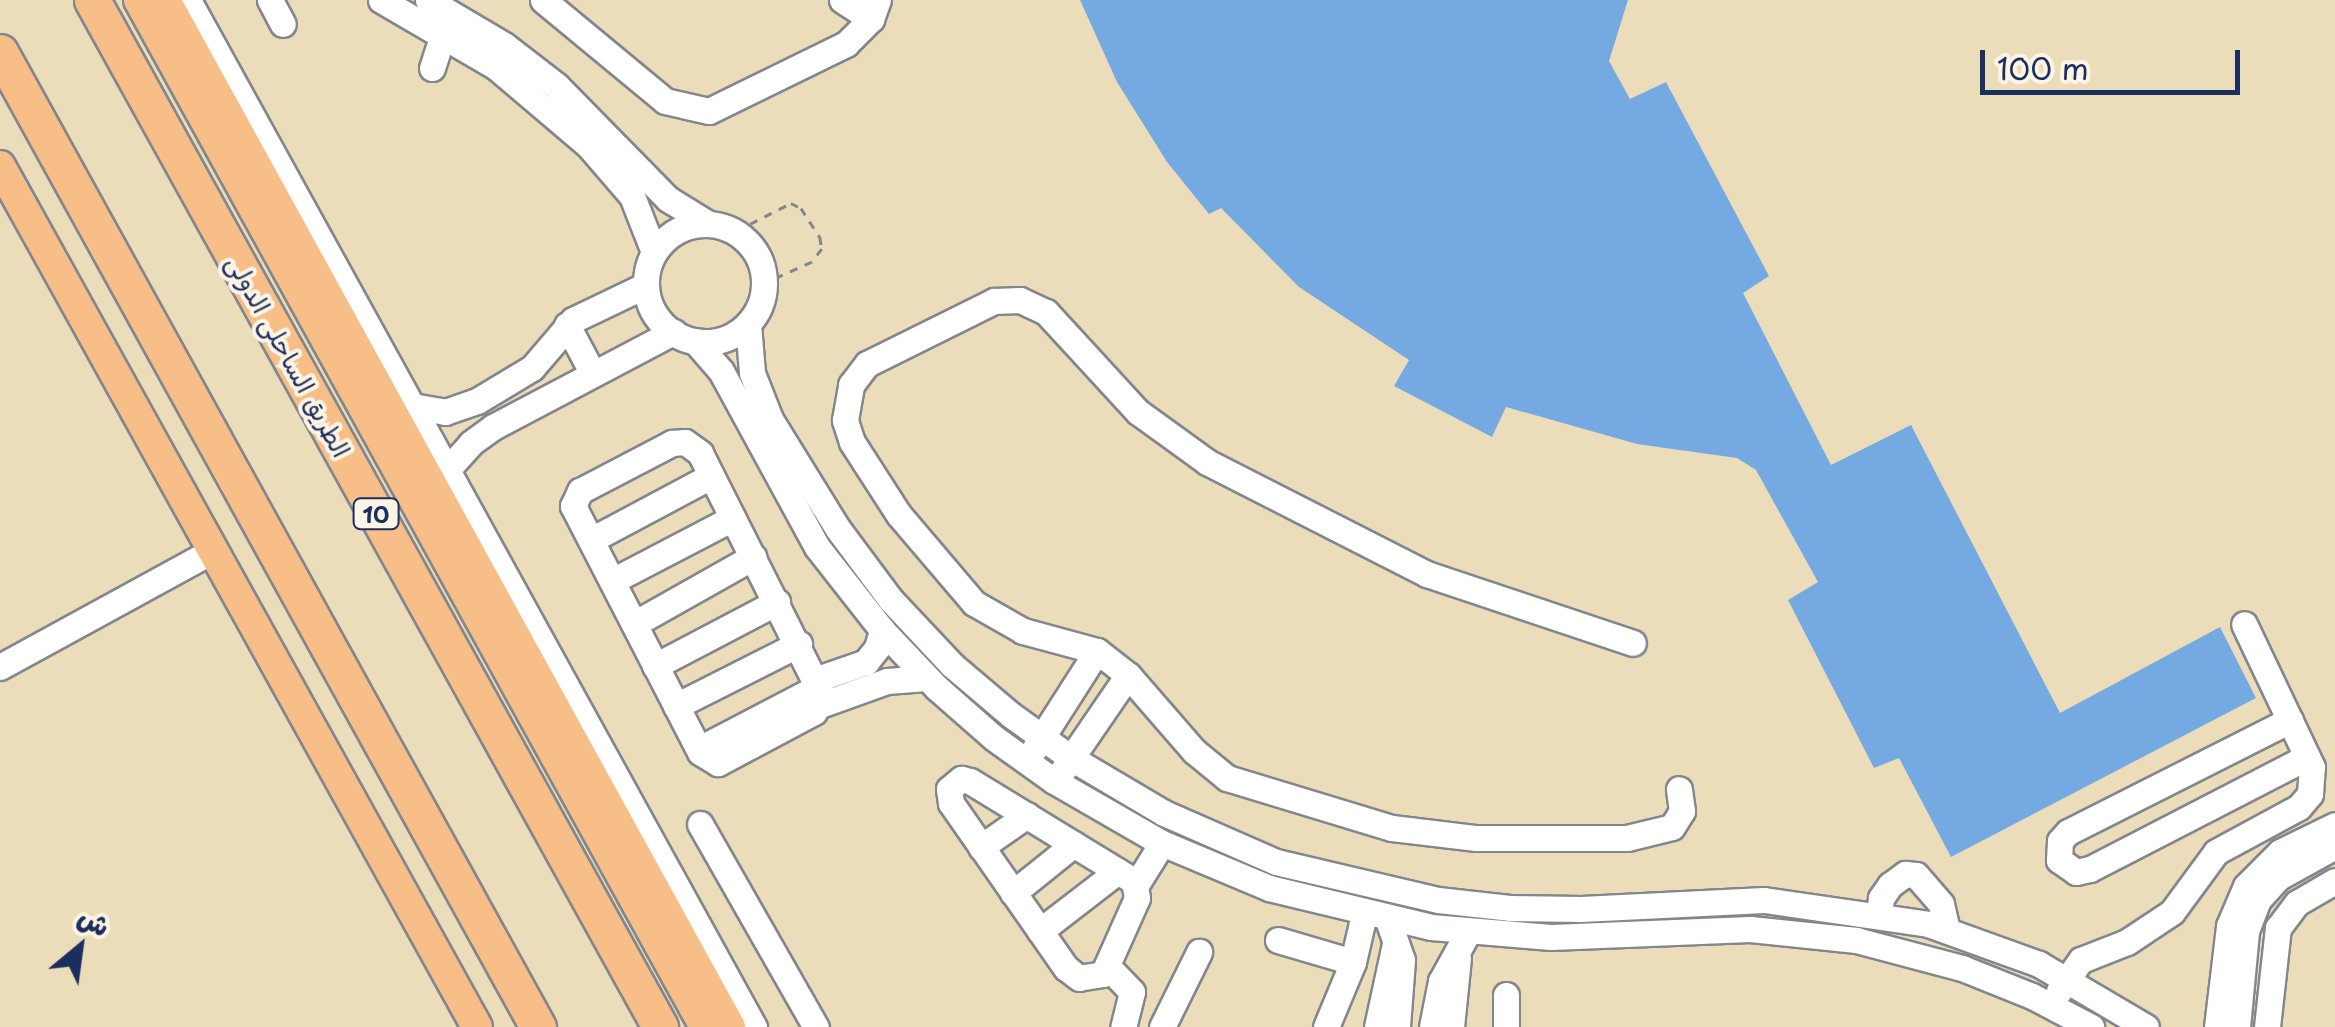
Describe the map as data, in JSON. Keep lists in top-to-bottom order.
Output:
{
  "streets": {
    "highway": ["الطريق الساحلى الدولى", "10"]
  },
  "scale_bar": "100 m",
  "north": "top right"
}
